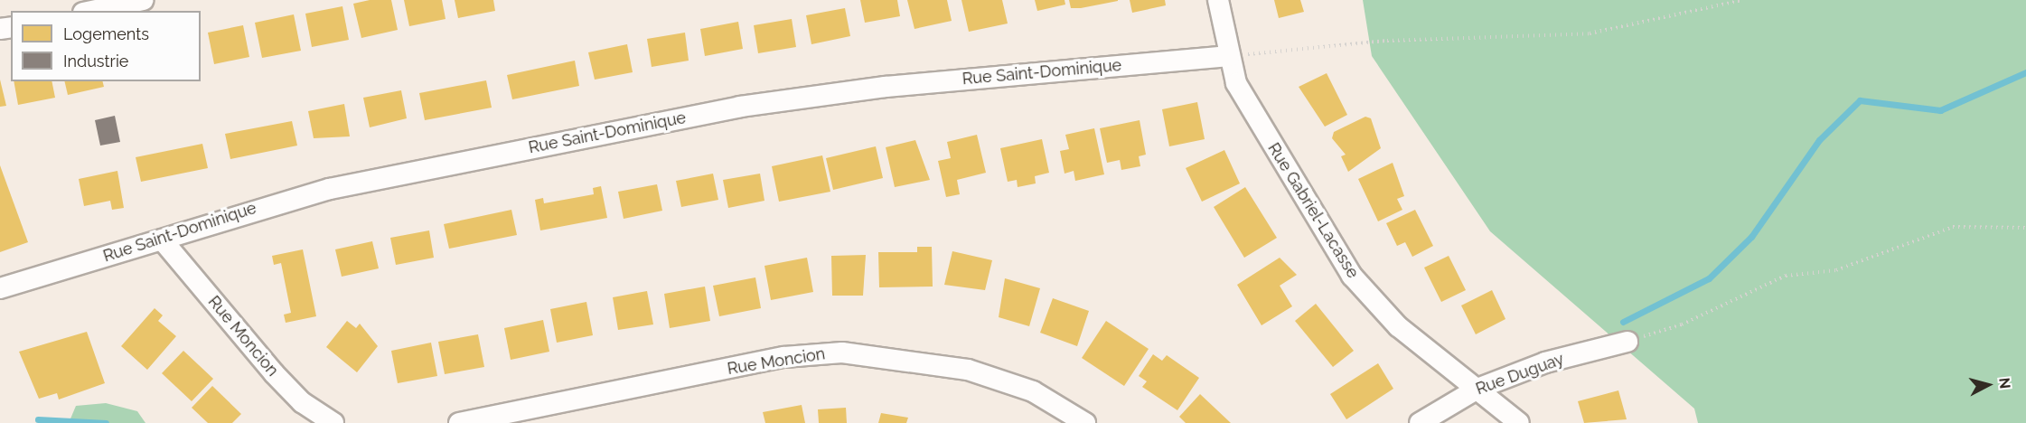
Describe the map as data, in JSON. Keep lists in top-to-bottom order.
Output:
{
  "streets": {
    "street": [
      "Rue Saint-Dominique",
      "Rue Gabriel-Lacasse",
      "Rue Moncion",
      "Rue Duguay"
    ]
  },
  "crossings": [
    ["Rue Saint-Dominique", "Rue Gabriel-Lacasse"],
    ["Rue Saint-Dominique", "Rue Moncion"],
    ["Rue Gabriel-Lacasse", "Rue Duguay"]
  ],
  "legend": ["Logements", "Industrie"],
  "north": "right"
}
